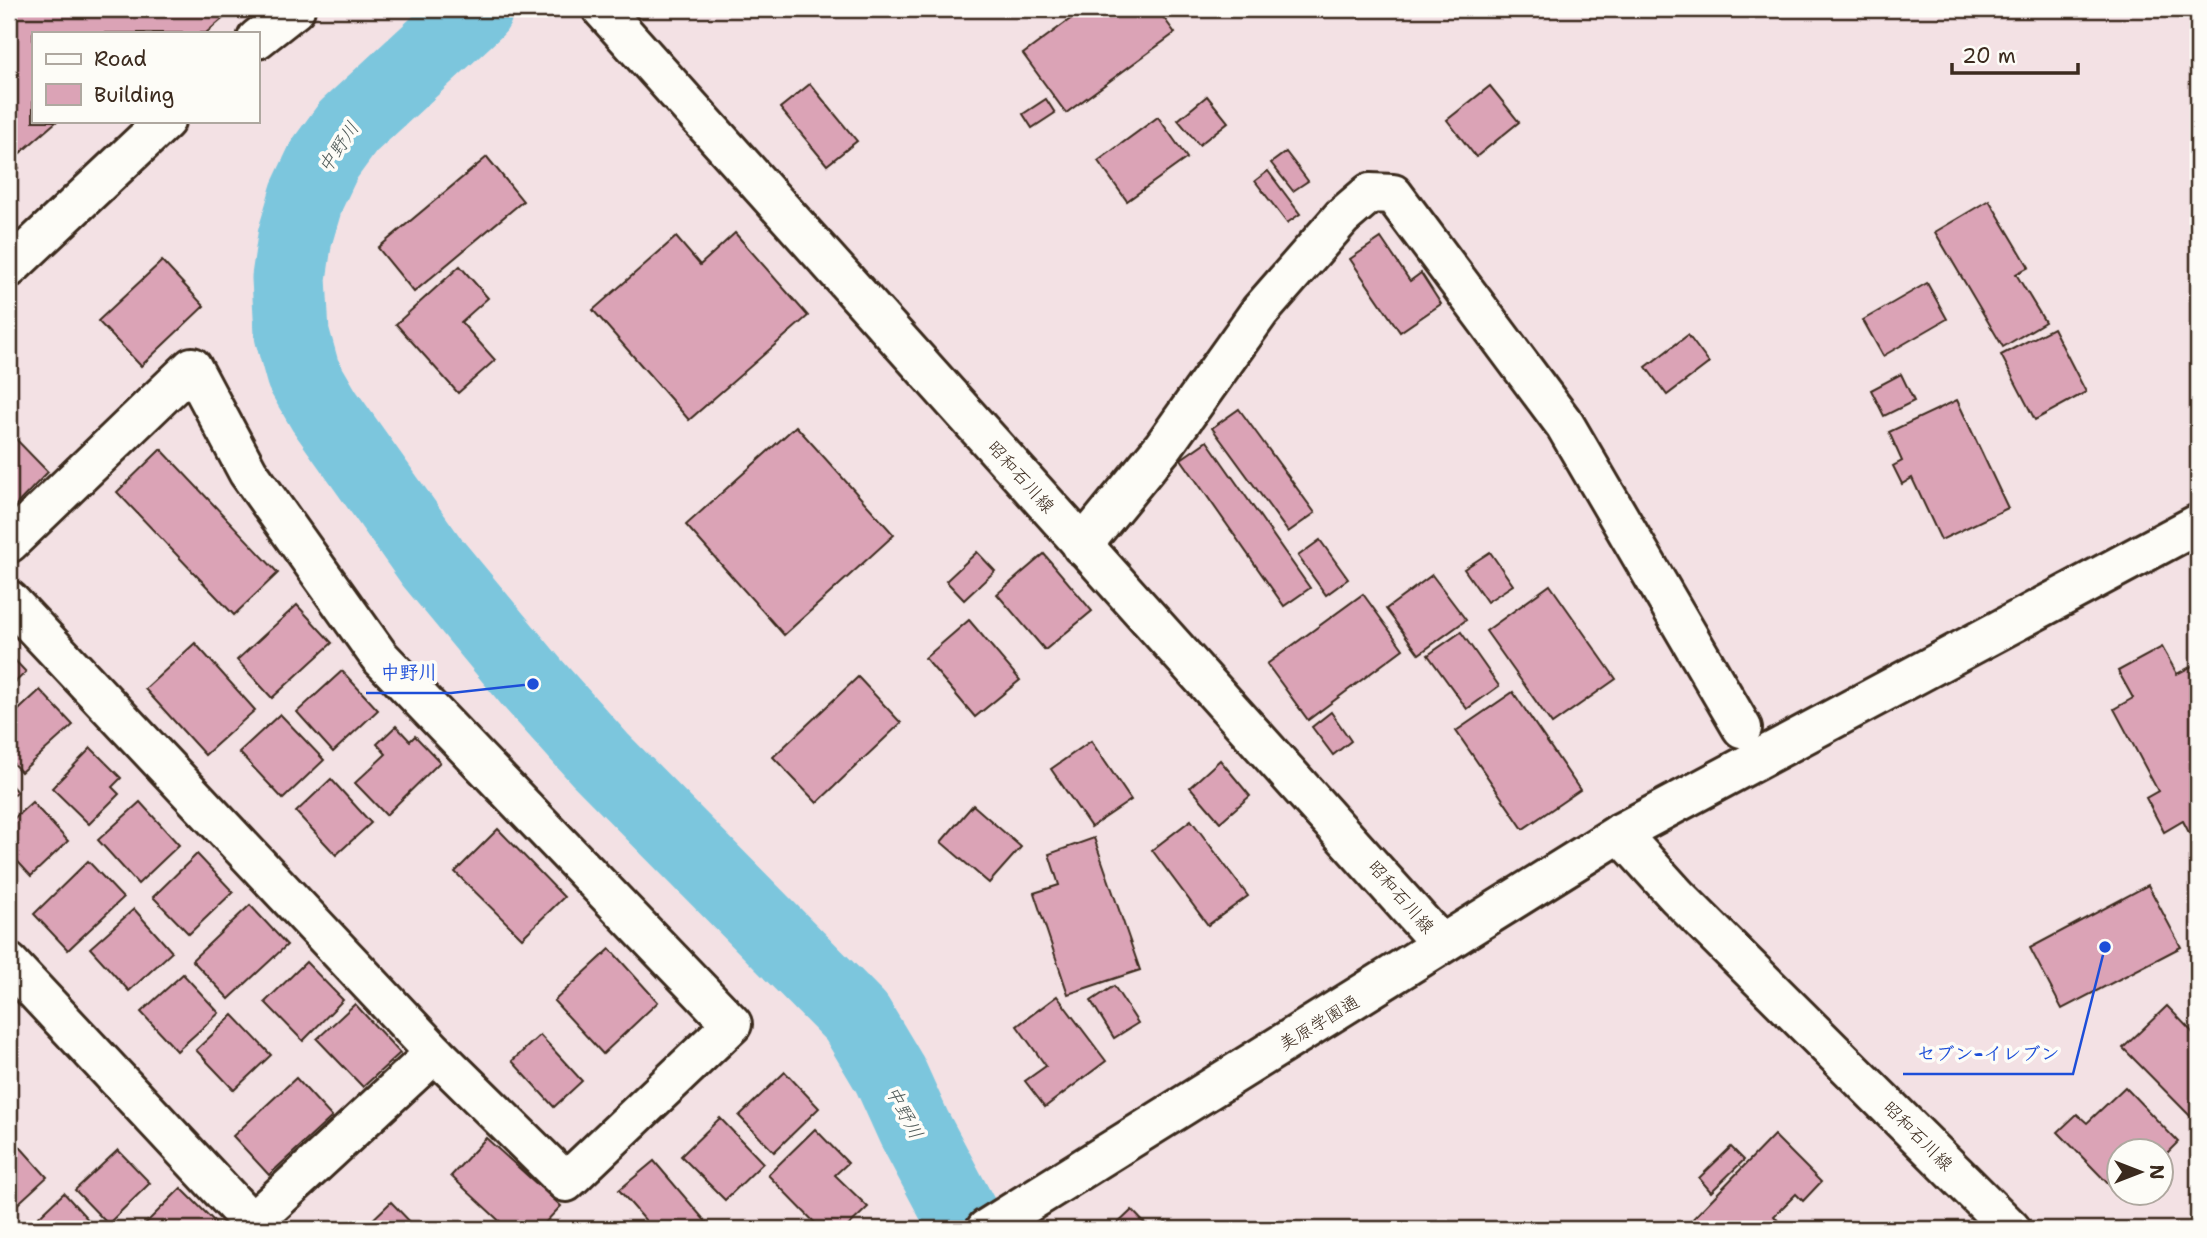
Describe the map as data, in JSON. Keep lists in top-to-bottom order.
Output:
{
  "streets": {
    "street": ["昭和石川線", "美原学園通"]
  },
  "crossings": [
    ["昭和石川線", "美原学園通"]
  ],
  "water": ["中野川"],
  "places": ["中野川", "セブン-イレブン"],
  "legend": ["Road", "Building"],
  "scale_bar": "20 m",
  "north": "right"
}
